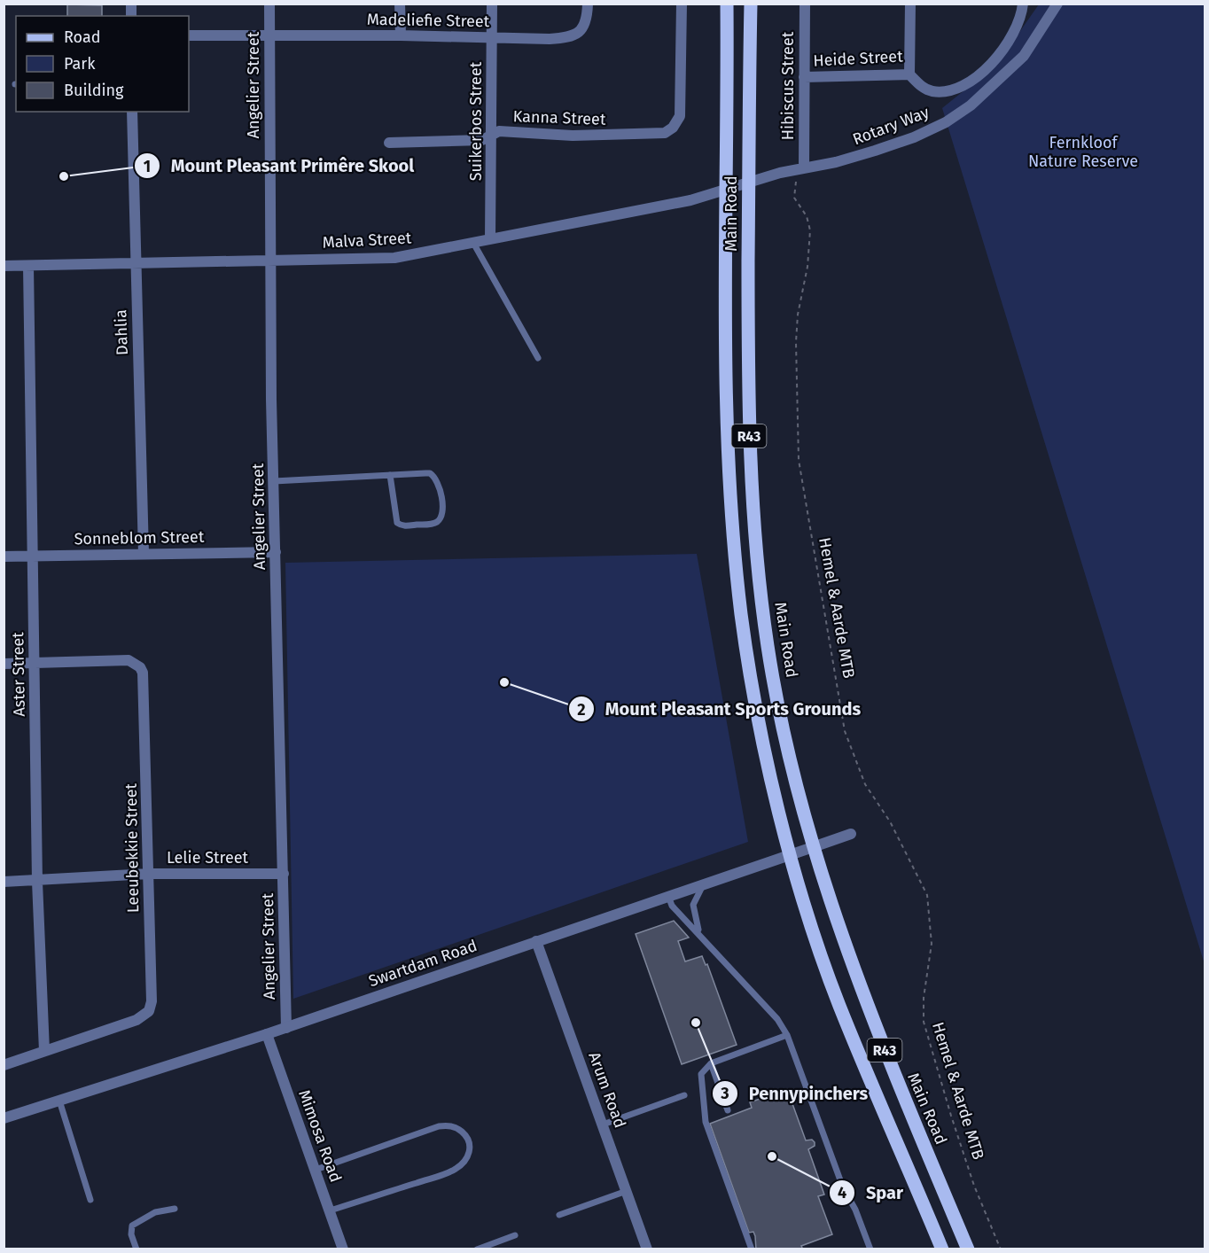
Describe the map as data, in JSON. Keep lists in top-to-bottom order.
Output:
{
  "streets": {
    "main road": ["Main Road", "R43"],
    "street": [
      "Madeliefie Street",
      "Heide Street",
      "Angelier Street",
      "Hibiscus Street",
      "Kanna Street",
      "Suikerbos Street",
      "Rotary Way",
      "Malva Street",
      "Dahlia",
      "Sonneblom Street",
      "Aster Street",
      "Leeubekkie Street",
      "Lelie Street",
      "Swartdam Road",
      "Arum Road",
      "Mimosa Road"
    ],
    "path": ["Hemel & Aarde MTB"]
  },
  "crossings": [
    ["Madeliefie Street", "Angelier Street"],
    ["Madeliefie Street", "Suikerbos Street"],
    ["Heide Street", "Hibiscus Street"],
    ["Angelier Street", "Malva Street"],
    ["Angelier Street", "Sonneblom Street"],
    ["Angelier Street", "Lelie Street"],
    ["Angelier Street", "Swartdam Road"],
    ["Hibiscus Street", "Rotary Way"],
    ["Hibiscus Street", "Hemel & Aarde MTB"],
    ["Kanna Street", "Suikerbos Street"],
    ["Suikerbos Street", "Malva Street"],
    ["Rotary Way", "Main Road"],
    ["Rotary Way", "Malva Street"],
    ["Rotary Way", "Hemel & Aarde MTB"],
    ["Main Road", "Malva Street"],
    ["Main Road", "Swartdam Road"],
    ["Malva Street", "Dahlia"],
    ["Malva Street", "Aster Street"],
    ["Dahlia", "Sonneblom Street"],
    ["Sonneblom Street", "Aster Street"],
    ["Aster Street", "Leeubekkie Street"],
    ["Aster Street", "Lelie Street"],
    ["Leeubekkie Street", "Lelie Street"],
    ["Swartdam Road", "Arum Road"],
    ["Swartdam Road", "Mimosa Road"]
  ],
  "parks": ["Fernkloof Nature Reserve"],
  "places": [
    "Mount Pleasant Primêre Skool",
    "Mount Pleasant Sports Grounds",
    "Pennypinchers",
    "Spar"
  ],
  "legend": ["Road", "Park", "Building"]
}
